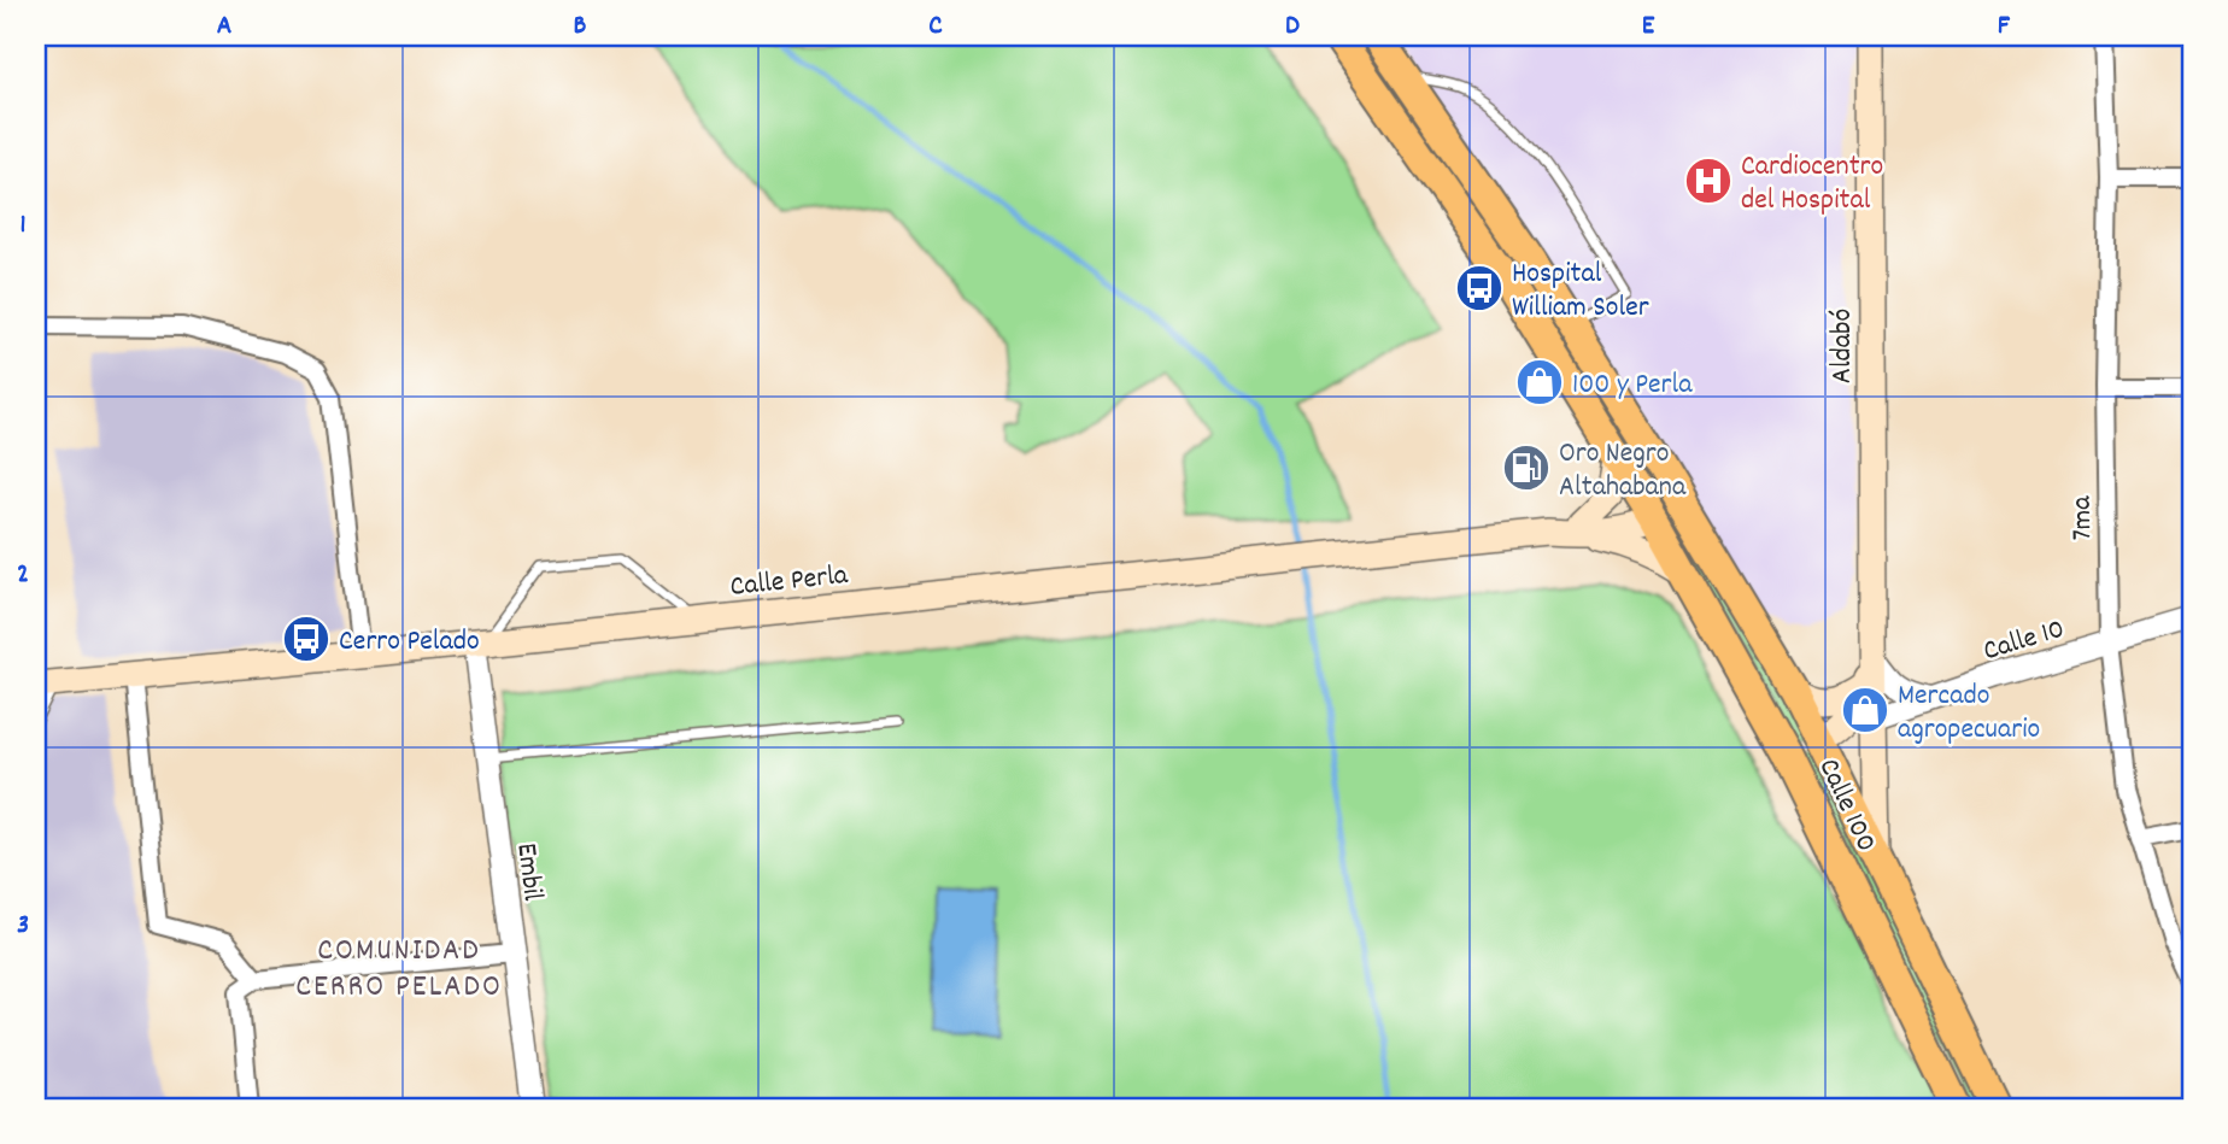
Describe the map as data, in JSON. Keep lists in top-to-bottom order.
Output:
{
  "streets": {
    "highway": ["Calle 100"],
    "main road": ["Aldabó", "Calle Perla"],
    "street": ["7ma", "Calle 10", "Embil"]
  },
  "crossings": [
    ["Aldabó", "Calle 10"],
    ["Aldabó", "Calle 100"],
    ["7ma", "Calle 10"],
    ["Calle Perla", "Calle 100"],
    ["Calle Perla", "Embil"]
  ],
  "districts": ["COMUNIDAD CERRO PELADO"],
  "places": {
    "hospital": ["Cardiocentro del Hospital"],
    "bus stop": ["Hospital William Soler", "Cerro Pelado"],
    "shop": ["100 y Perla", "Mercado agropecuario"],
    "fuel station": ["Oro Negro Altahabana"]
  },
  "grid": {
    "columns": [
      "A",
      "B",
      "C",
      "D",
      "E",
      "F"
    ],
    "rows": ["1", "2", "3"]
  }
}
